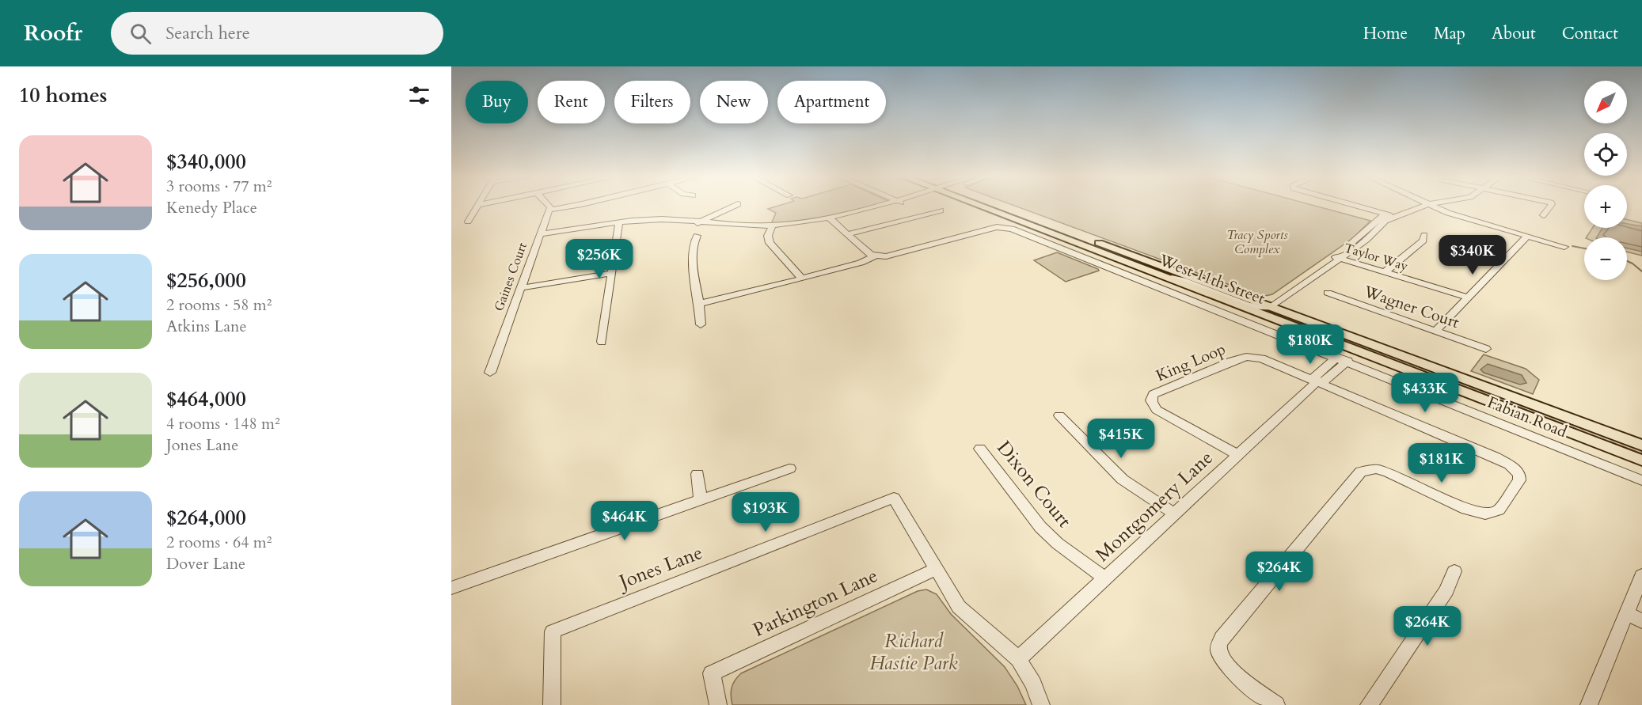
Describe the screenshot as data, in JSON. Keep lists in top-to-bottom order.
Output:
{
  "streets": {
    "main road": ["West 11th Street"],
    "street": [
      "Taylor Way",
      "Gaines Court",
      "Wagner Court",
      "King Loop",
      "Fabian Road",
      "Dixon Court",
      "Montgomery Lane",
      "Jones Lane",
      "Parkington Lane"
    ]
  },
  "crossings": [
    ["King Loop", "Montgomery Lane"],
    ["Fabian Road", "Montgomery Lane"],
    ["Dixon Court", "Montgomery Lane"],
    ["Jones Lane", "Parkington Lane"]
  ],
  "parks": ["Tracy Sports Complex", "Richard Hastie Park"],
  "north": "bottom left",
  "page": {
    "header": "Roofr",
    "search": "Search here",
    "nav": [
      "Home",
      "Map",
      "About",
      "Contact"
    ],
    "heading": "10 homes",
    "map_buttons": ["+", "−"],
    "chip": [
      "Buy",
      "Rent",
      "Filters",
      "New",
      "Apartment"
    ],
    "list": [
      {
        "name": "$340,000",
        "note": "3 rooms · 77 m² · Kenedy Place"
      },
      {
        "name": "$256,000",
        "note": "2 rooms · 58 m² · Atkins Lane"
      },
      {
        "name": "$464,000",
        "note": "4 rooms · 148 m² · Jones Lane"
      },
      {
        "name": "$264,000",
        "note": "2 rooms · 64 m² · Dover Lane"
      }
    ],
    "price": [
      "$340K",
      "$256K",
      "$180K",
      "$433K",
      "$415K",
      "$181K",
      "$193K",
      "$464K",
      "$264K",
      "$264K"
    ]
  }
}
